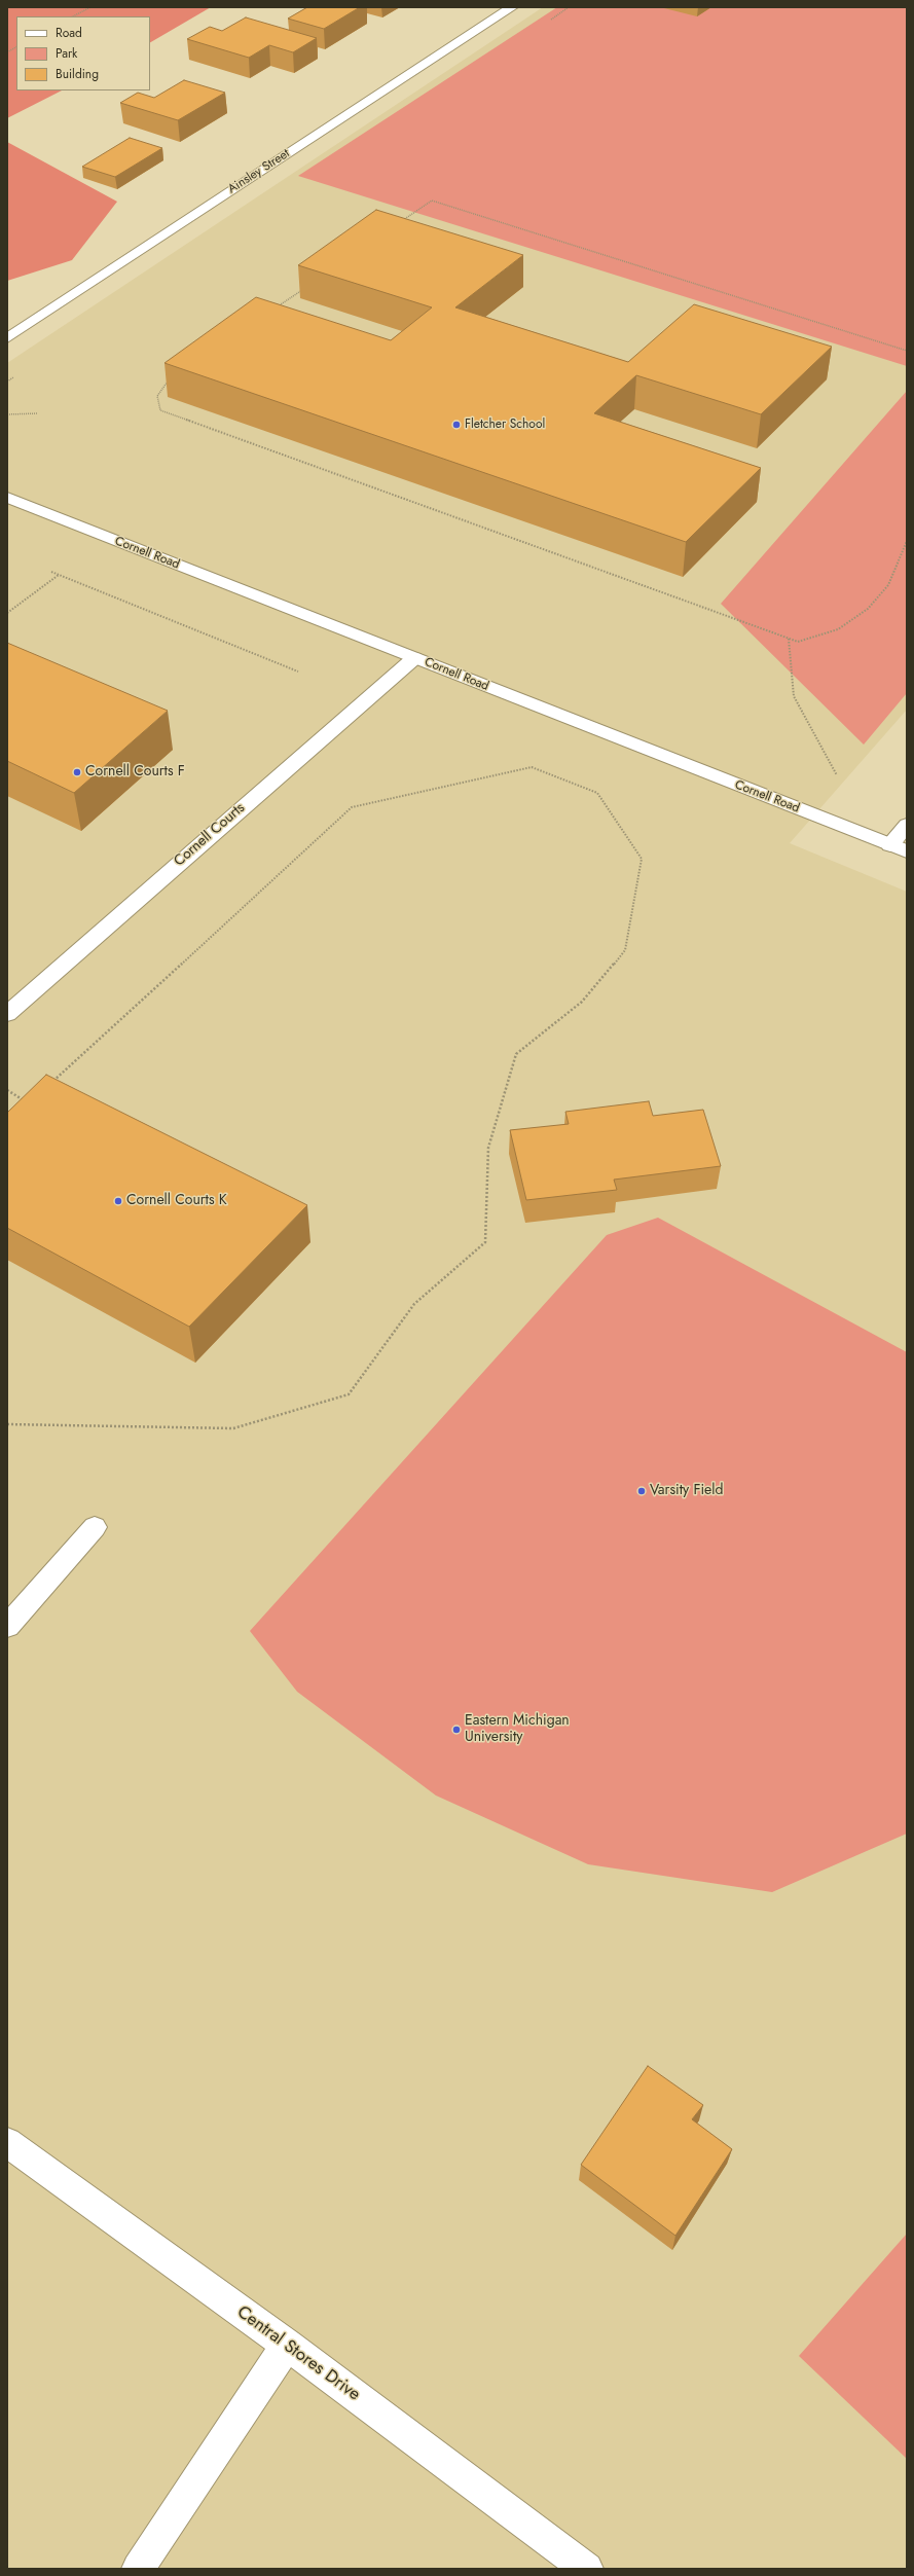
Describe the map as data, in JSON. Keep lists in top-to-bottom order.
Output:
{
  "streets": {
    "street": [
      "Ainsley Street",
      "Cornell Road",
      "Cornell Courts",
      "Central Stores Drive"
    ]
  },
  "crossings": [
    ["Cornell Road", "Cornell Courts"]
  ],
  "places": [
    "Fletcher School",
    "Cornell Courts F",
    "Cornell Courts K",
    "Varsity Field",
    "Eastern Michigan University"
  ],
  "legend": ["Road", "Park", "Building"]
}
